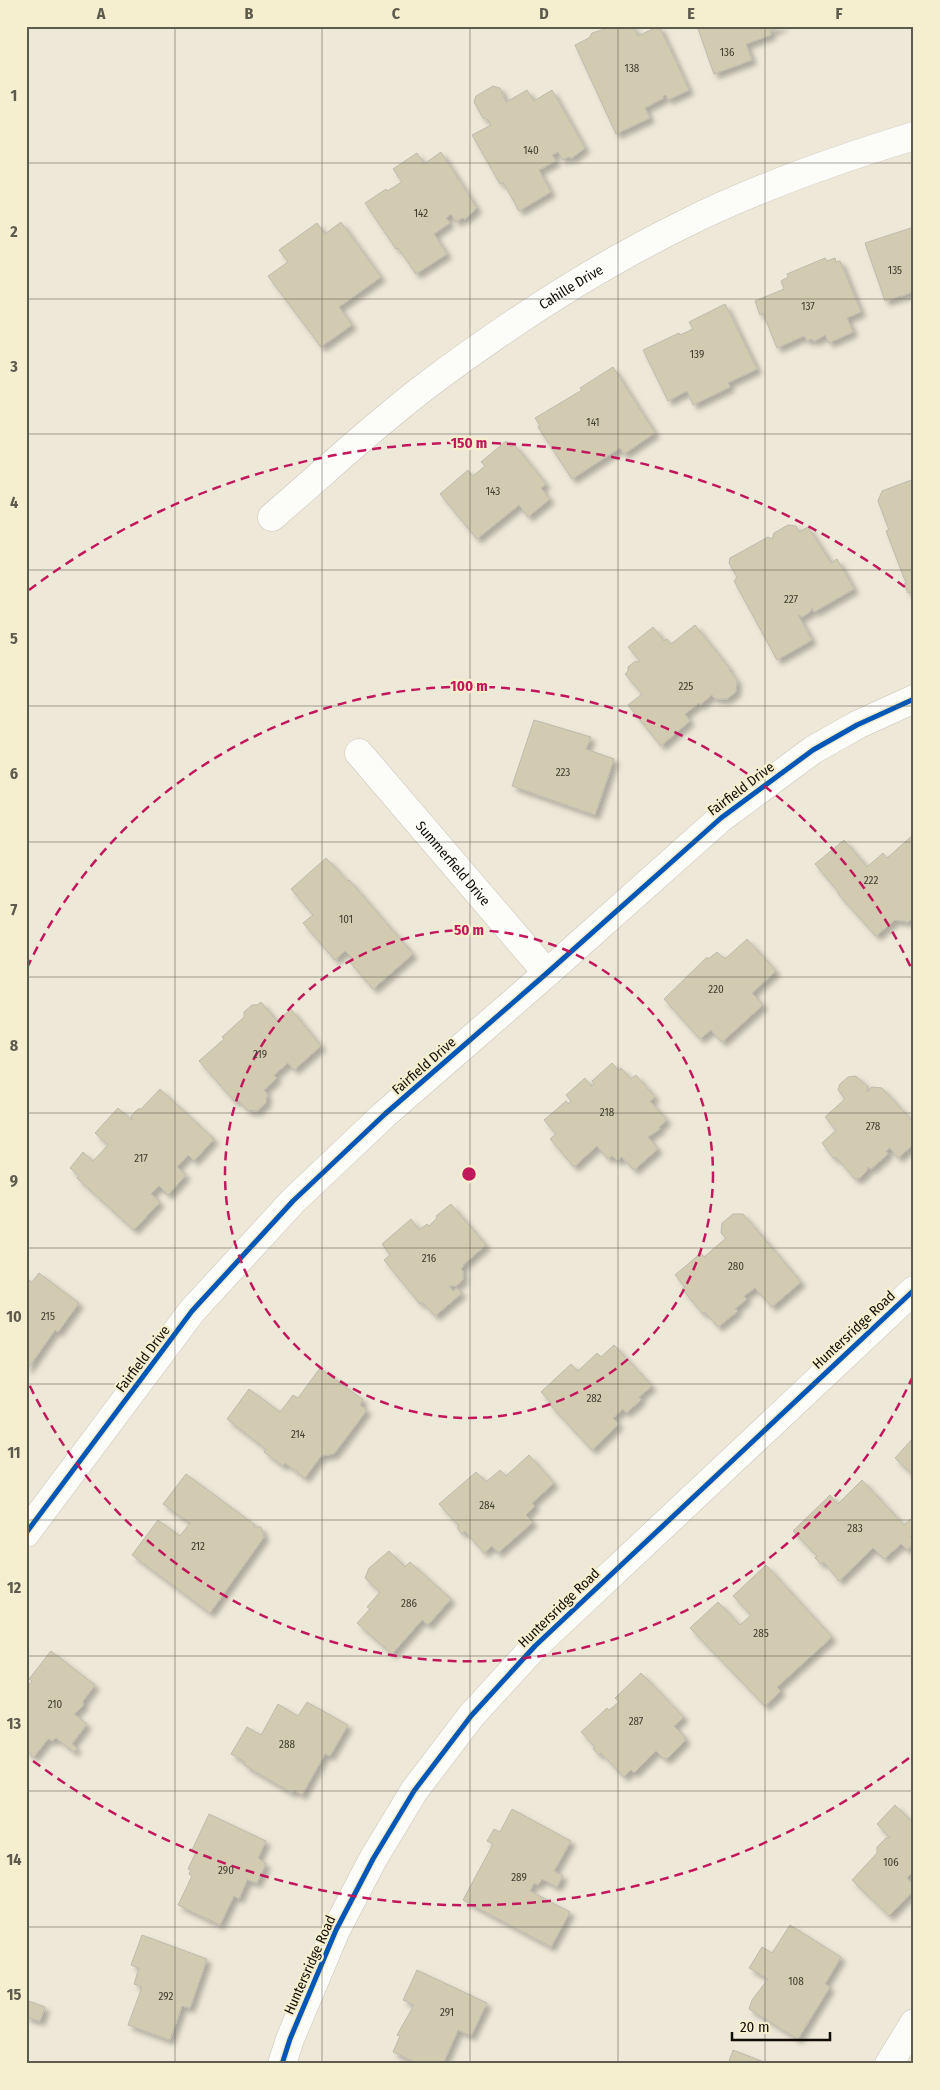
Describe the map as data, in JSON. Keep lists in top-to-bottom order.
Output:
{
  "streets": {
    "street": [
      "Cahille Drive",
      "Fairfield Drive",
      "Summerfield Drive",
      "Huntersridge Road"
    ]
  },
  "crossings": [
    ["Fairfield Drive", "Summerfield Drive"]
  ],
  "house_numbers": [
    "136",
    "138",
    "140",
    "142",
    "135",
    "137",
    "139",
    "141",
    "143",
    "227",
    "225",
    "223",
    "222",
    "101",
    "220",
    "219",
    "218",
    "278",
    "217",
    "216",
    "280",
    "215",
    "282",
    "214",
    "284",
    "283",
    "212",
    "286",
    "285",
    "210",
    "287",
    "288",
    "106",
    "290",
    "289",
    "108",
    "292",
    "291"
  ],
  "scale_bar": "20 m",
  "grid": {
    "columns": [
      "A",
      "B",
      "C",
      "D",
      "E",
      "F"
    ],
    "rows": [
      "1",
      "2",
      "3",
      "4",
      "5",
      "6",
      "7",
      "8",
      "9",
      "10",
      "11",
      "12",
      "13",
      "14",
      "15"
    ]
  },
  "rings": ["150 m", "100 m", "50 m"]
}
